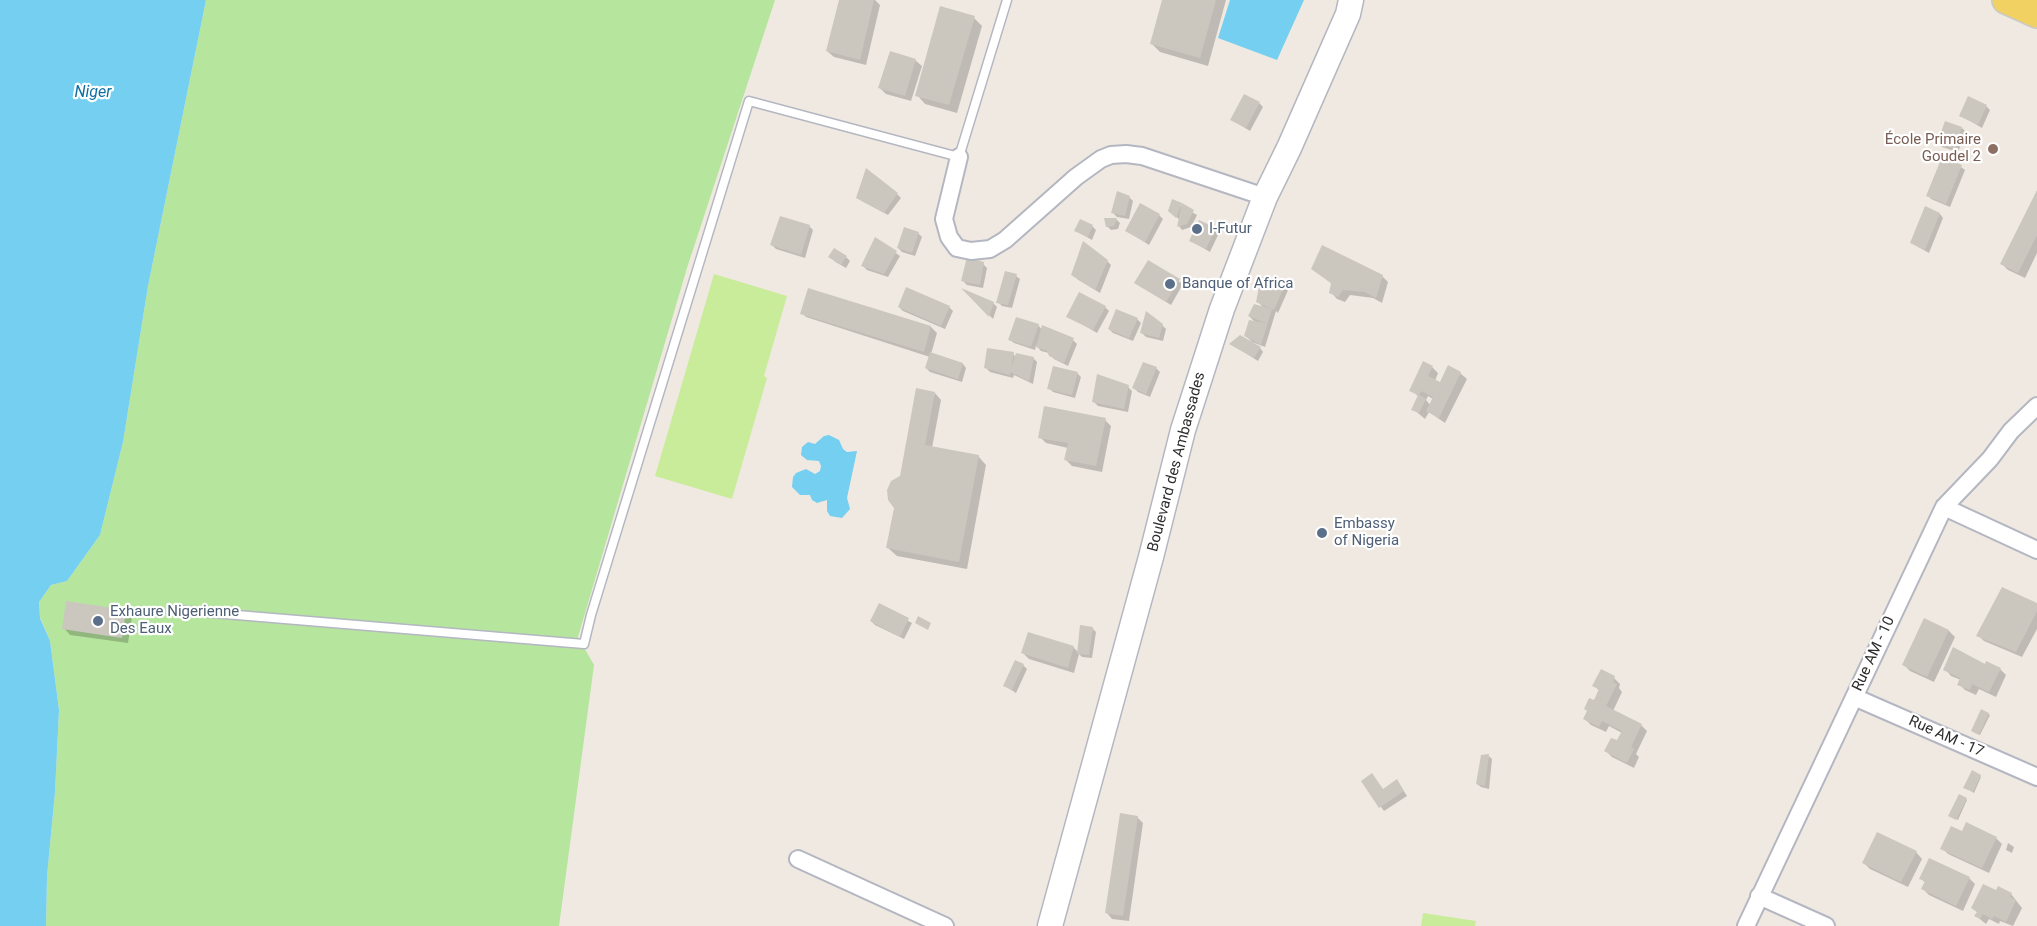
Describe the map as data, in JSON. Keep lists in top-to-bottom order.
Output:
{
  "streets": {
    "main road": ["Boulevard des Ambassades"],
    "street": ["Rue AM - 10", "Rue AM - 17"]
  },
  "crossings": [
    ["Rue AM - 10", "Rue AM - 17"]
  ],
  "water": ["Niger"],
  "places": [
    "École Primaire Goudel 2",
    "I-Futur",
    "Banque of Africa",
    "Embassy of Nigeria",
    "Exhaure Nigerienne Des Eaux"
  ]
}
